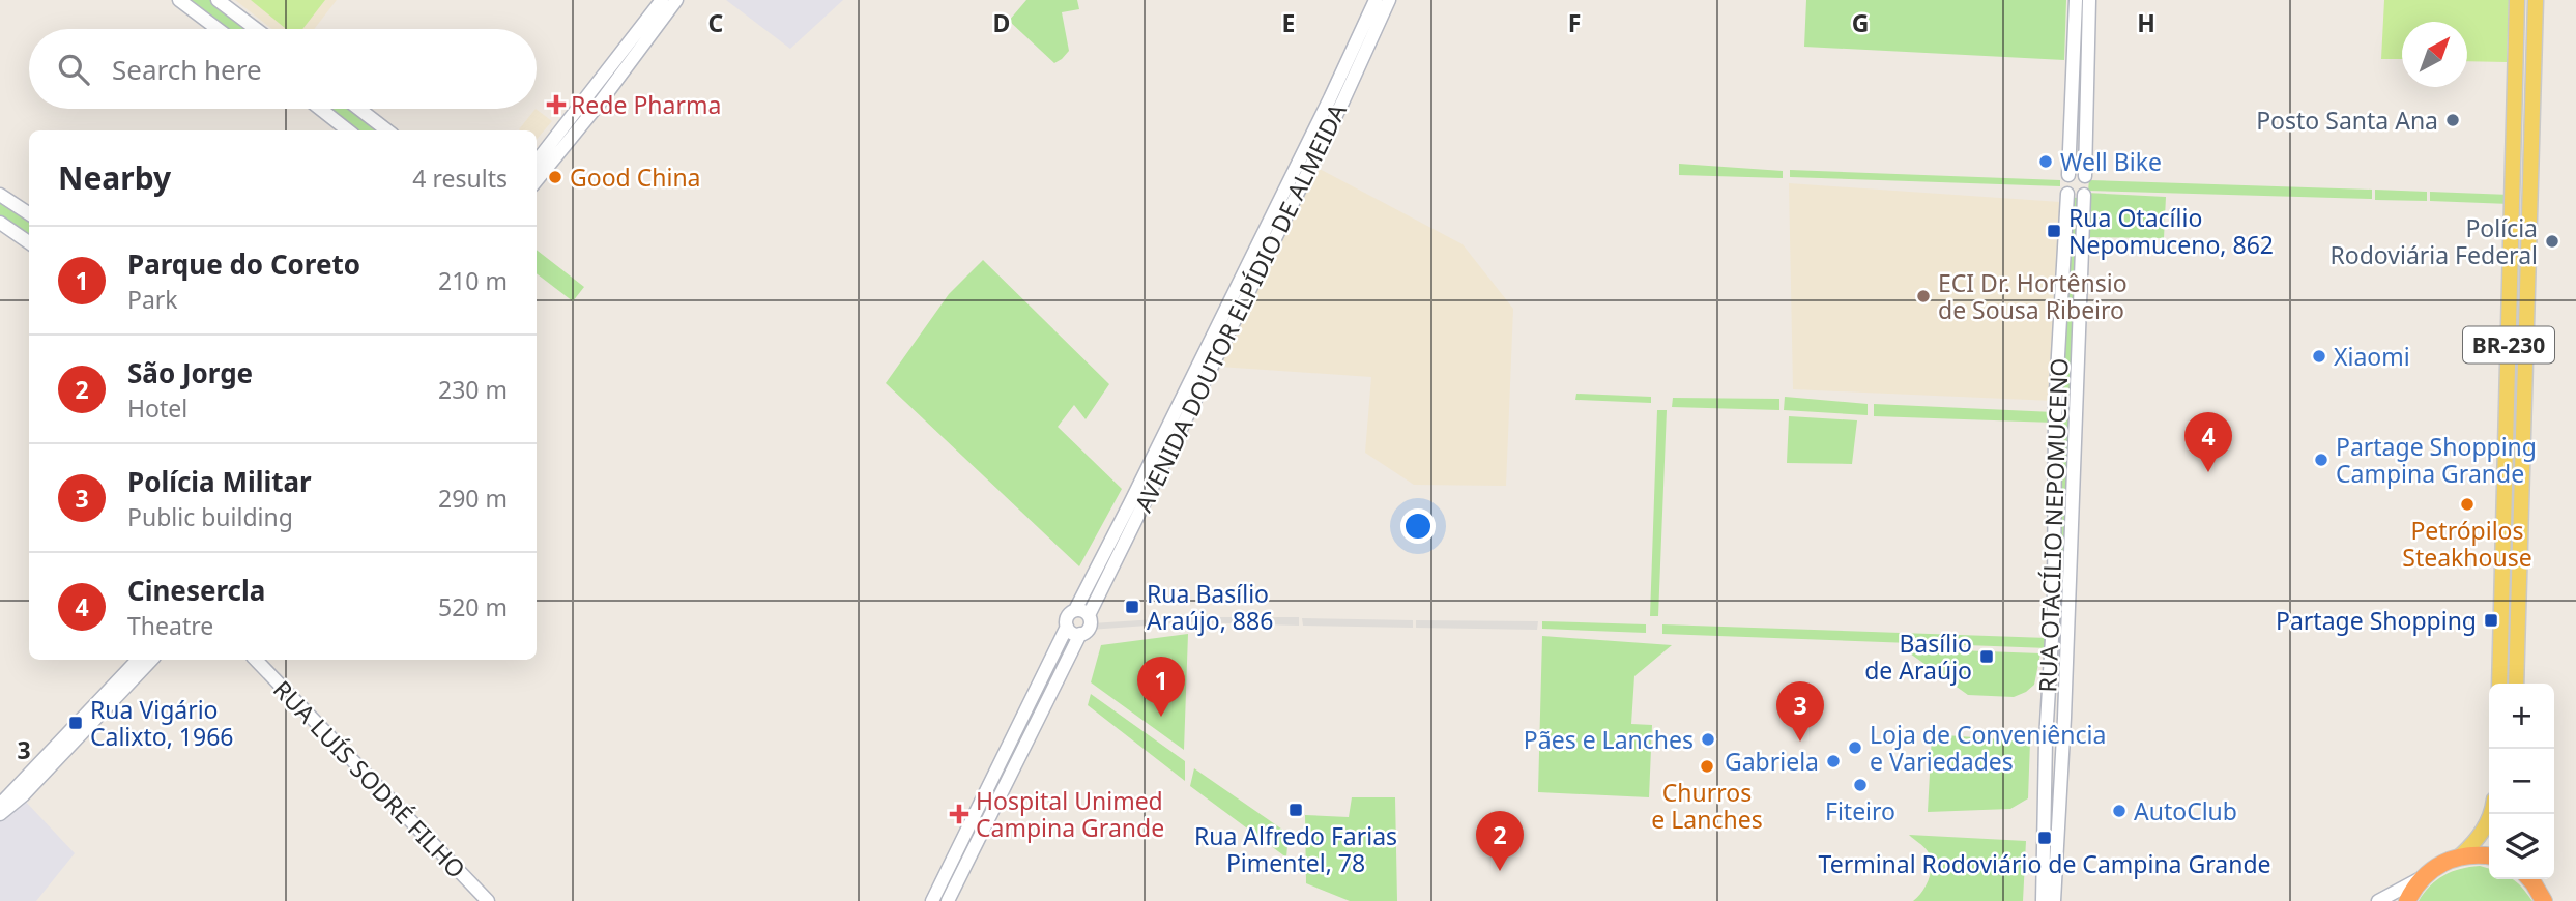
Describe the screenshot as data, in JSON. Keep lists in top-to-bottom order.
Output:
{
  "streets": {
    "main road": [
      "AVENIDA DOUTOR ELPÍDIO DE ALMEIDA",
      "BR-230",
      "RUA OTACÍLIO NEPOMUCENO",
      "RUA LUÍS SODRÉ FILHO"
    ]
  },
  "places": {
    "health": ["Rede Pharma", "Hospital Unimed Campina Grande"],
    "other": [
      "Posto Santa Ana",
      "Well Bike",
      "Good China",
      "Polícia Rodoviária Federal",
      "ECI Dr. Hortênsio de Sousa Ribeiro",
      "Xiaomi",
      "Partage Shopping Campina Grande",
      "Petrópilos Steakhouse",
      "Pães e Lanches",
      "Loja de Conveniência e Variedades",
      "Gabriela",
      "Churros e Lanches",
      "Fiteiro",
      "AutoClub"
    ],
    "transit": [
      "Rua Otacílio Nepomuceno, 862",
      "Rua Basílio Araújo, 886",
      "Partage Shopping",
      "Basílio de Araújo",
      "Rua Vigário Calixto, 1966",
      "Rua Alfredo Farias Pimentel, 78",
      "Terminal Rodoviário de Campina Grande"
    ]
  },
  "north": "top right",
  "page": {
    "search": "Search here",
    "heading": ["Nearby", "4 results"],
    "list": [
      {
        "mark": "1",
        "name": "Parque do Coreto",
        "note": "Park",
        "value": "210 m"
      },
      {
        "mark": "2",
        "name": "São Jorge",
        "note": "Hotel",
        "value": "230 m"
      },
      {
        "mark": "3",
        "name": "Polícia Militar",
        "note": "Public building",
        "value": "290 m"
      },
      {
        "mark": "4",
        "name": "Cinesercla",
        "note": "Theatre",
        "value": "520 m"
      }
    ],
    "pins": [
      "4",
      "1",
      "3",
      "2"
    ],
    "map_buttons": ["+", "−"]
  },
  "grid": {
    "columns": [
      "C",
      "D",
      "E",
      "F",
      "G",
      "H"
    ],
    "rows": ["3"]
  }
}
